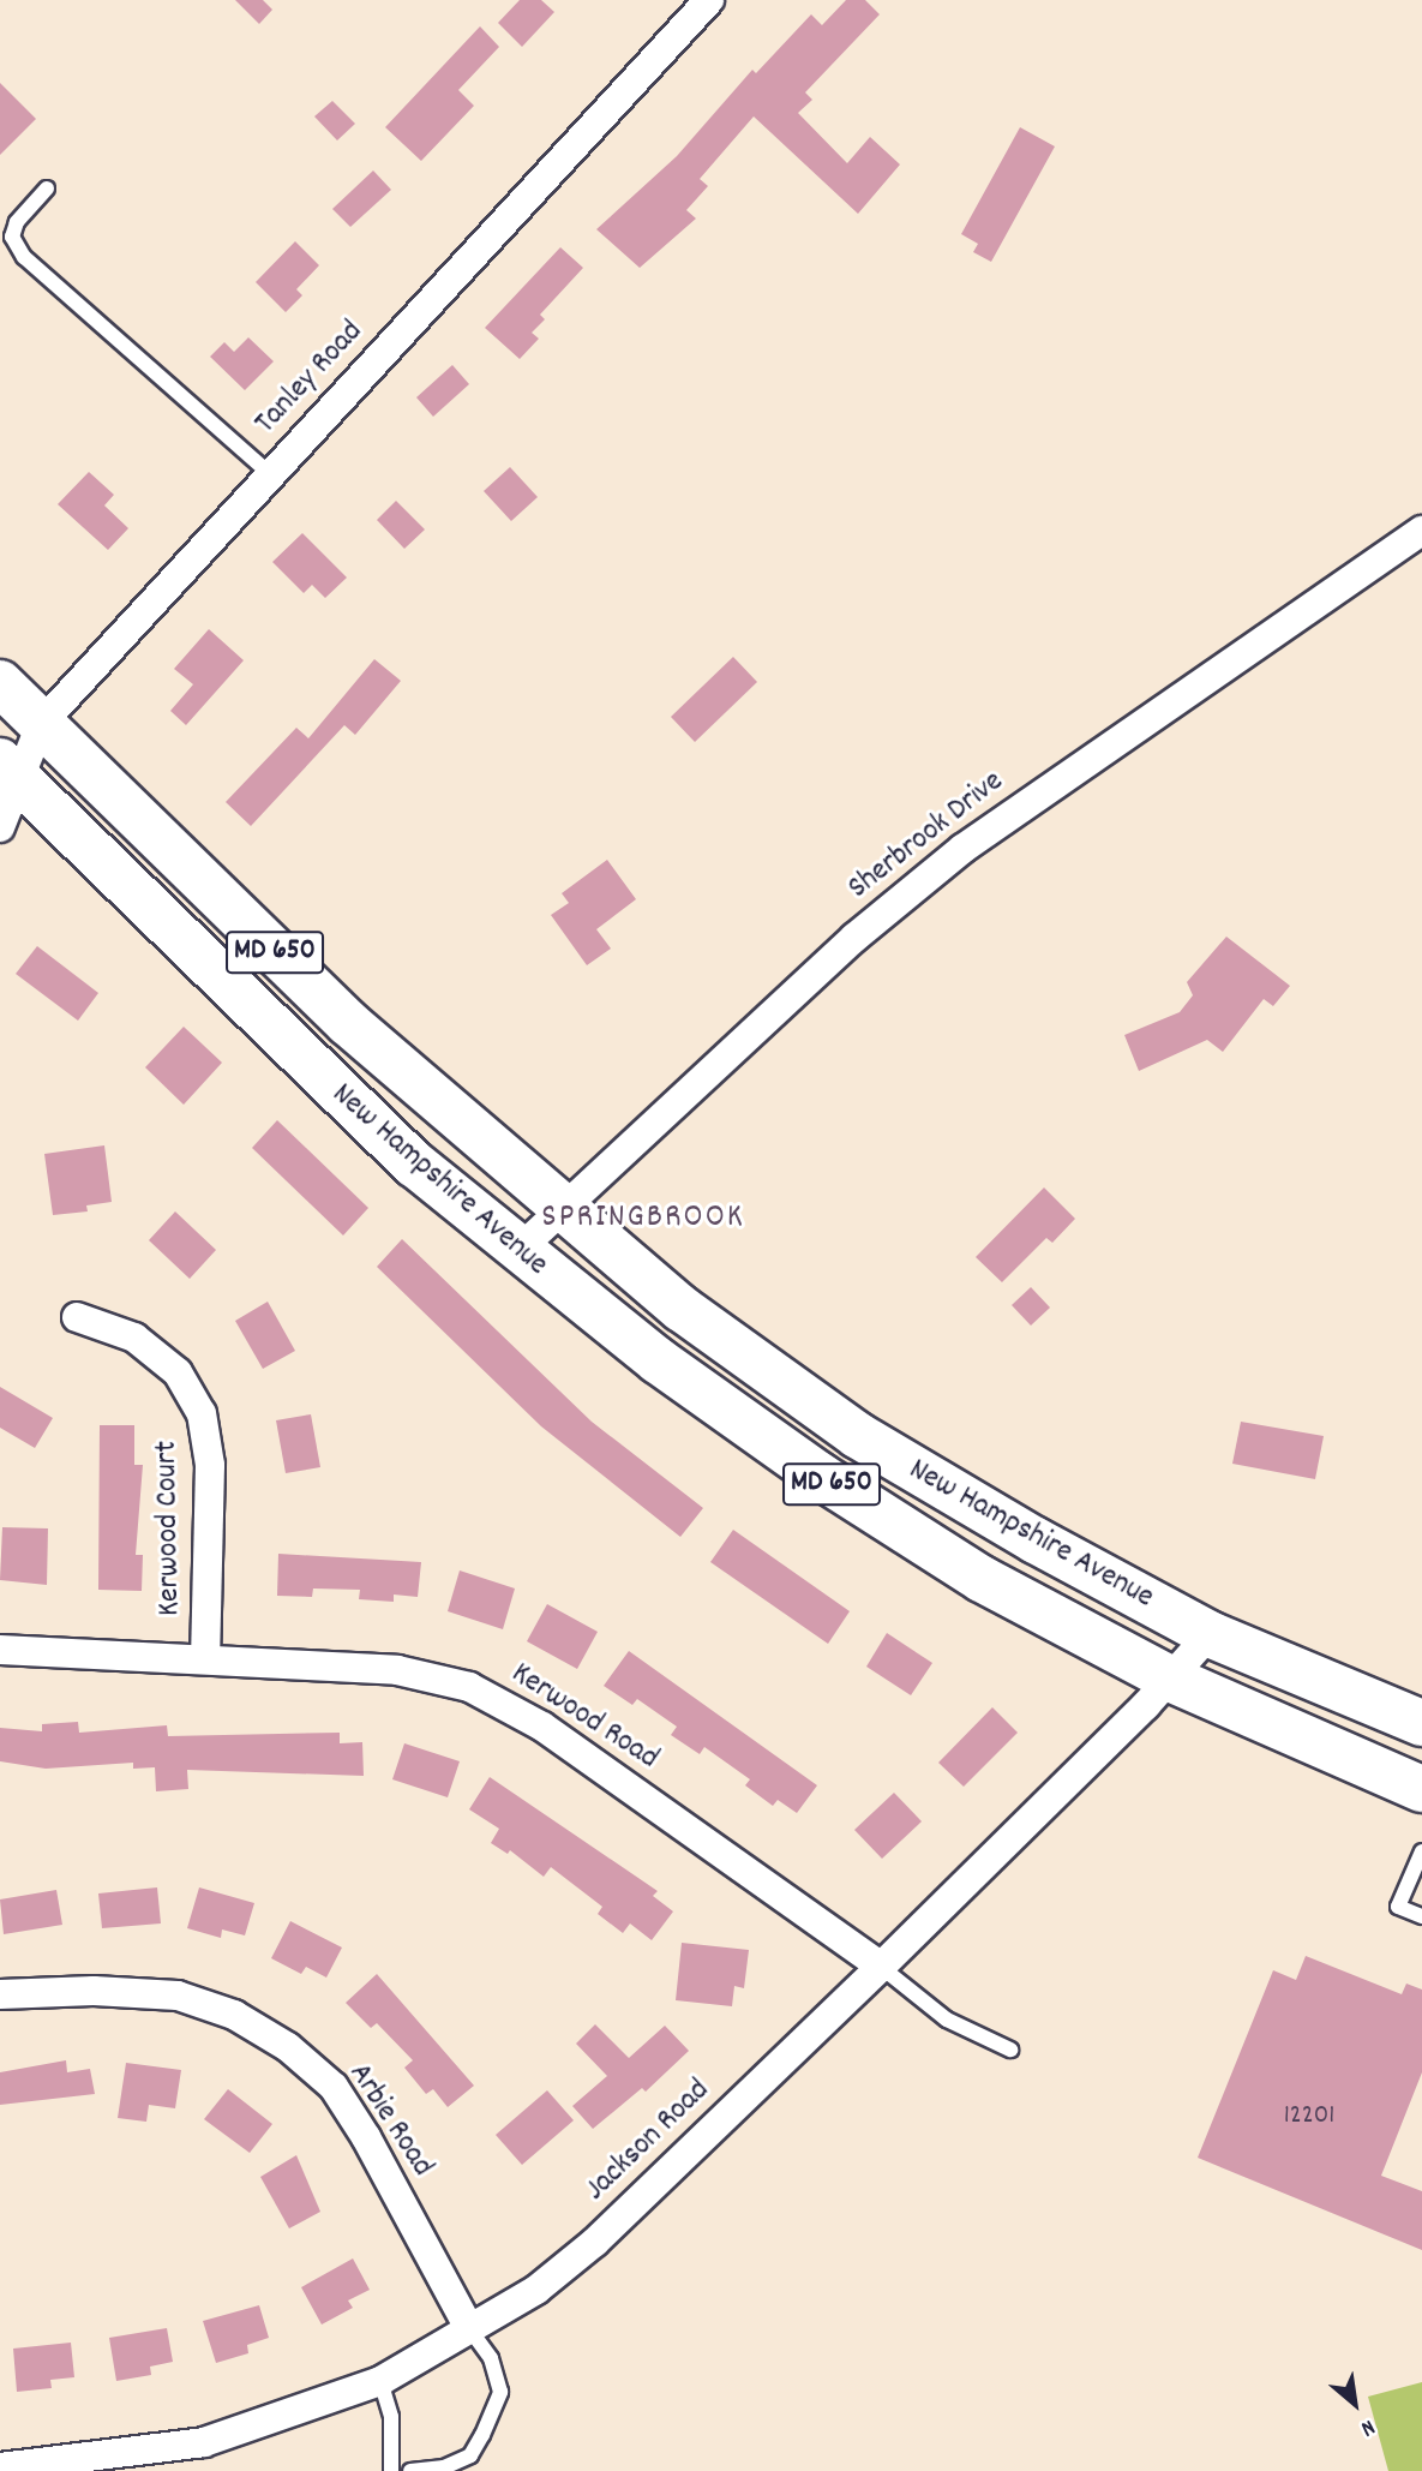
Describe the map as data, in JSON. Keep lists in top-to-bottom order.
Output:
{
  "streets": {
    "main road": ["MD 650", "New Hampshire Avenue"],
    "street": [
      "Tanley Road",
      "Sherbrook Drive",
      "Kerwood Court",
      "Kerwood Road",
      "Arbie Road",
      "Jackson Road"
    ]
  },
  "crossings": [
    ["Tanley Road", "New Hampshire Avenue"],
    ["Sherbrook Drive", "New Hampshire Avenue"],
    ["New Hampshire Avenue", "Jackson Road"],
    ["Kerwood Court", "Kerwood Road"],
    ["Kerwood Road", "Jackson Road"],
    ["Arbie Road", "Jackson Road"]
  ],
  "districts": ["SPRINGBROOK"],
  "house_numbers": ["12201"],
  "north": "bottom right"
}
